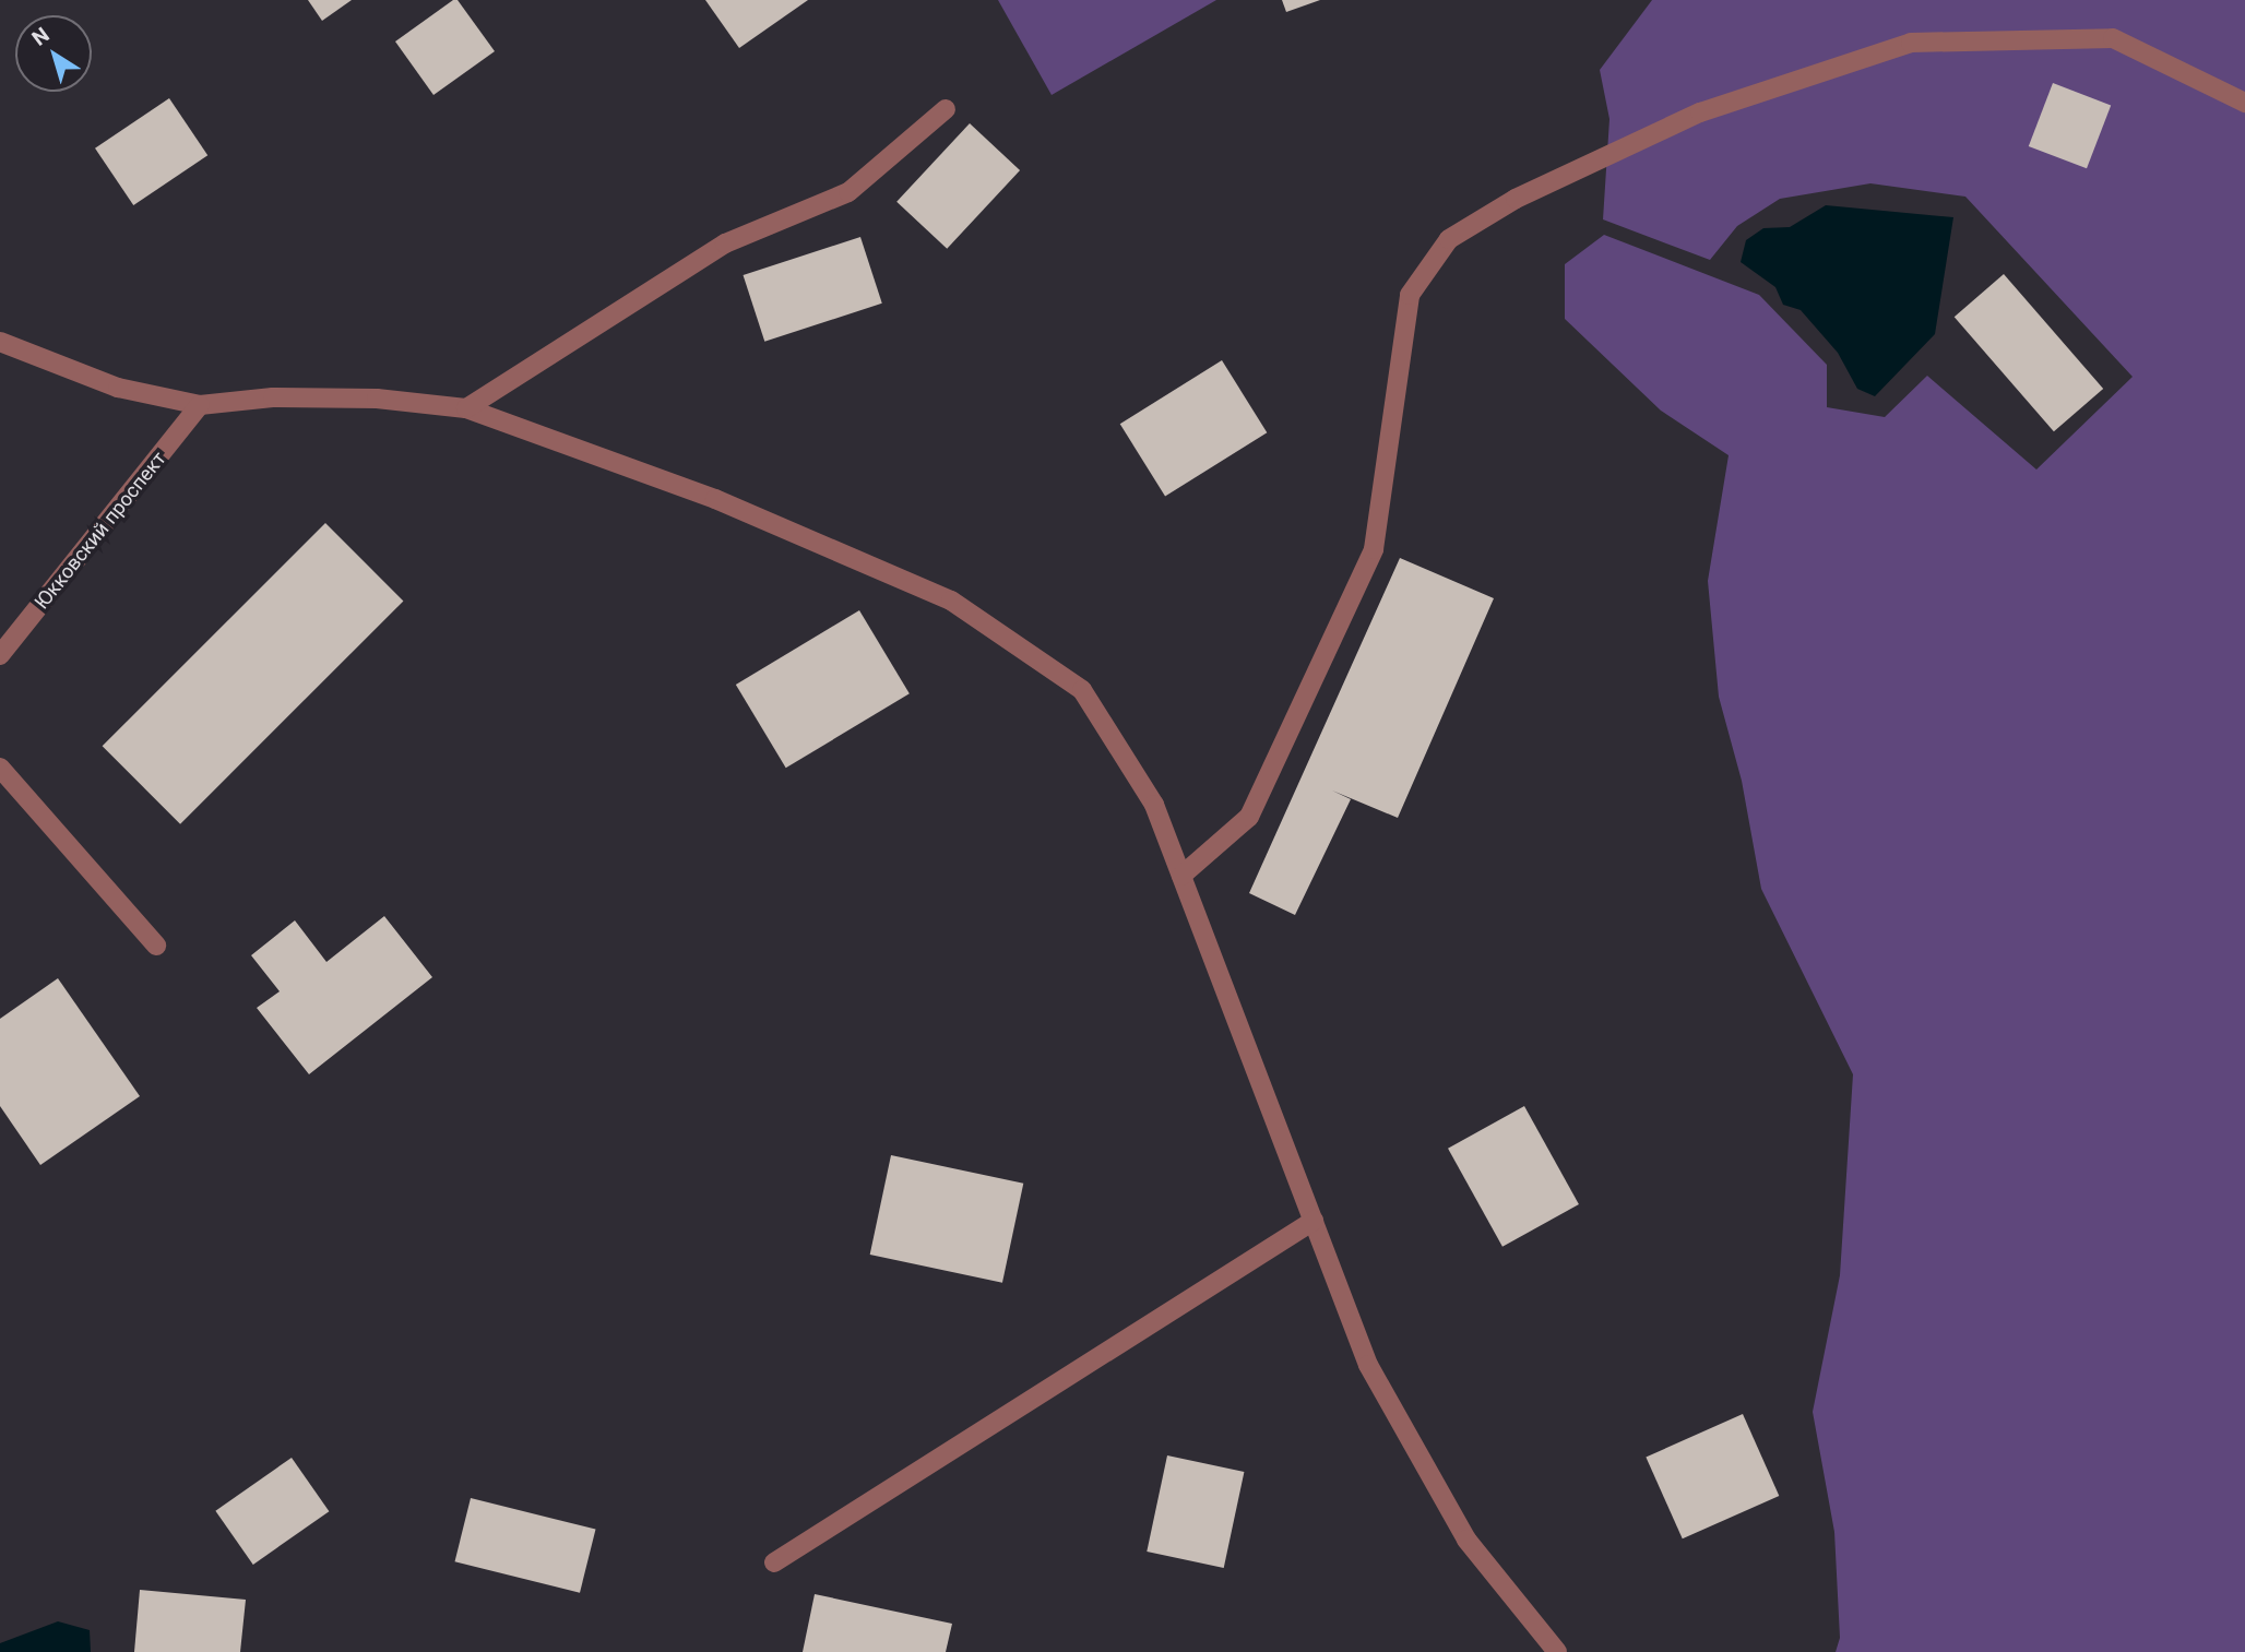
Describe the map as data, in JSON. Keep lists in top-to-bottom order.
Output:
{
  "streets": {
    "street": ["Юкковский проспект"]
  },
  "north": "top left"
}
